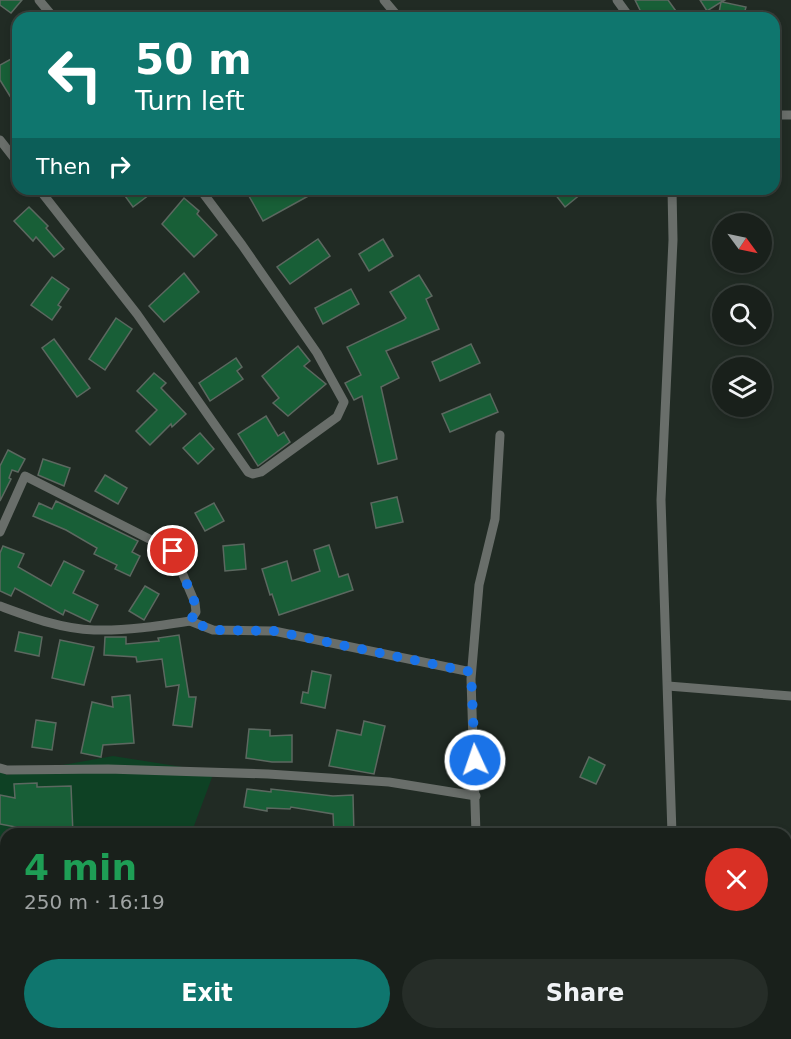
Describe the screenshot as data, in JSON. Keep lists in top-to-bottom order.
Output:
{
  "north": "bottom right",
  "page": {
    "turn": ["50 m", "Turn left"],
    "then": "Then",
    "heading": ["4 min", "250 m · 16:19"],
    "buttons": ["Exit", "Share"]
  }
}
